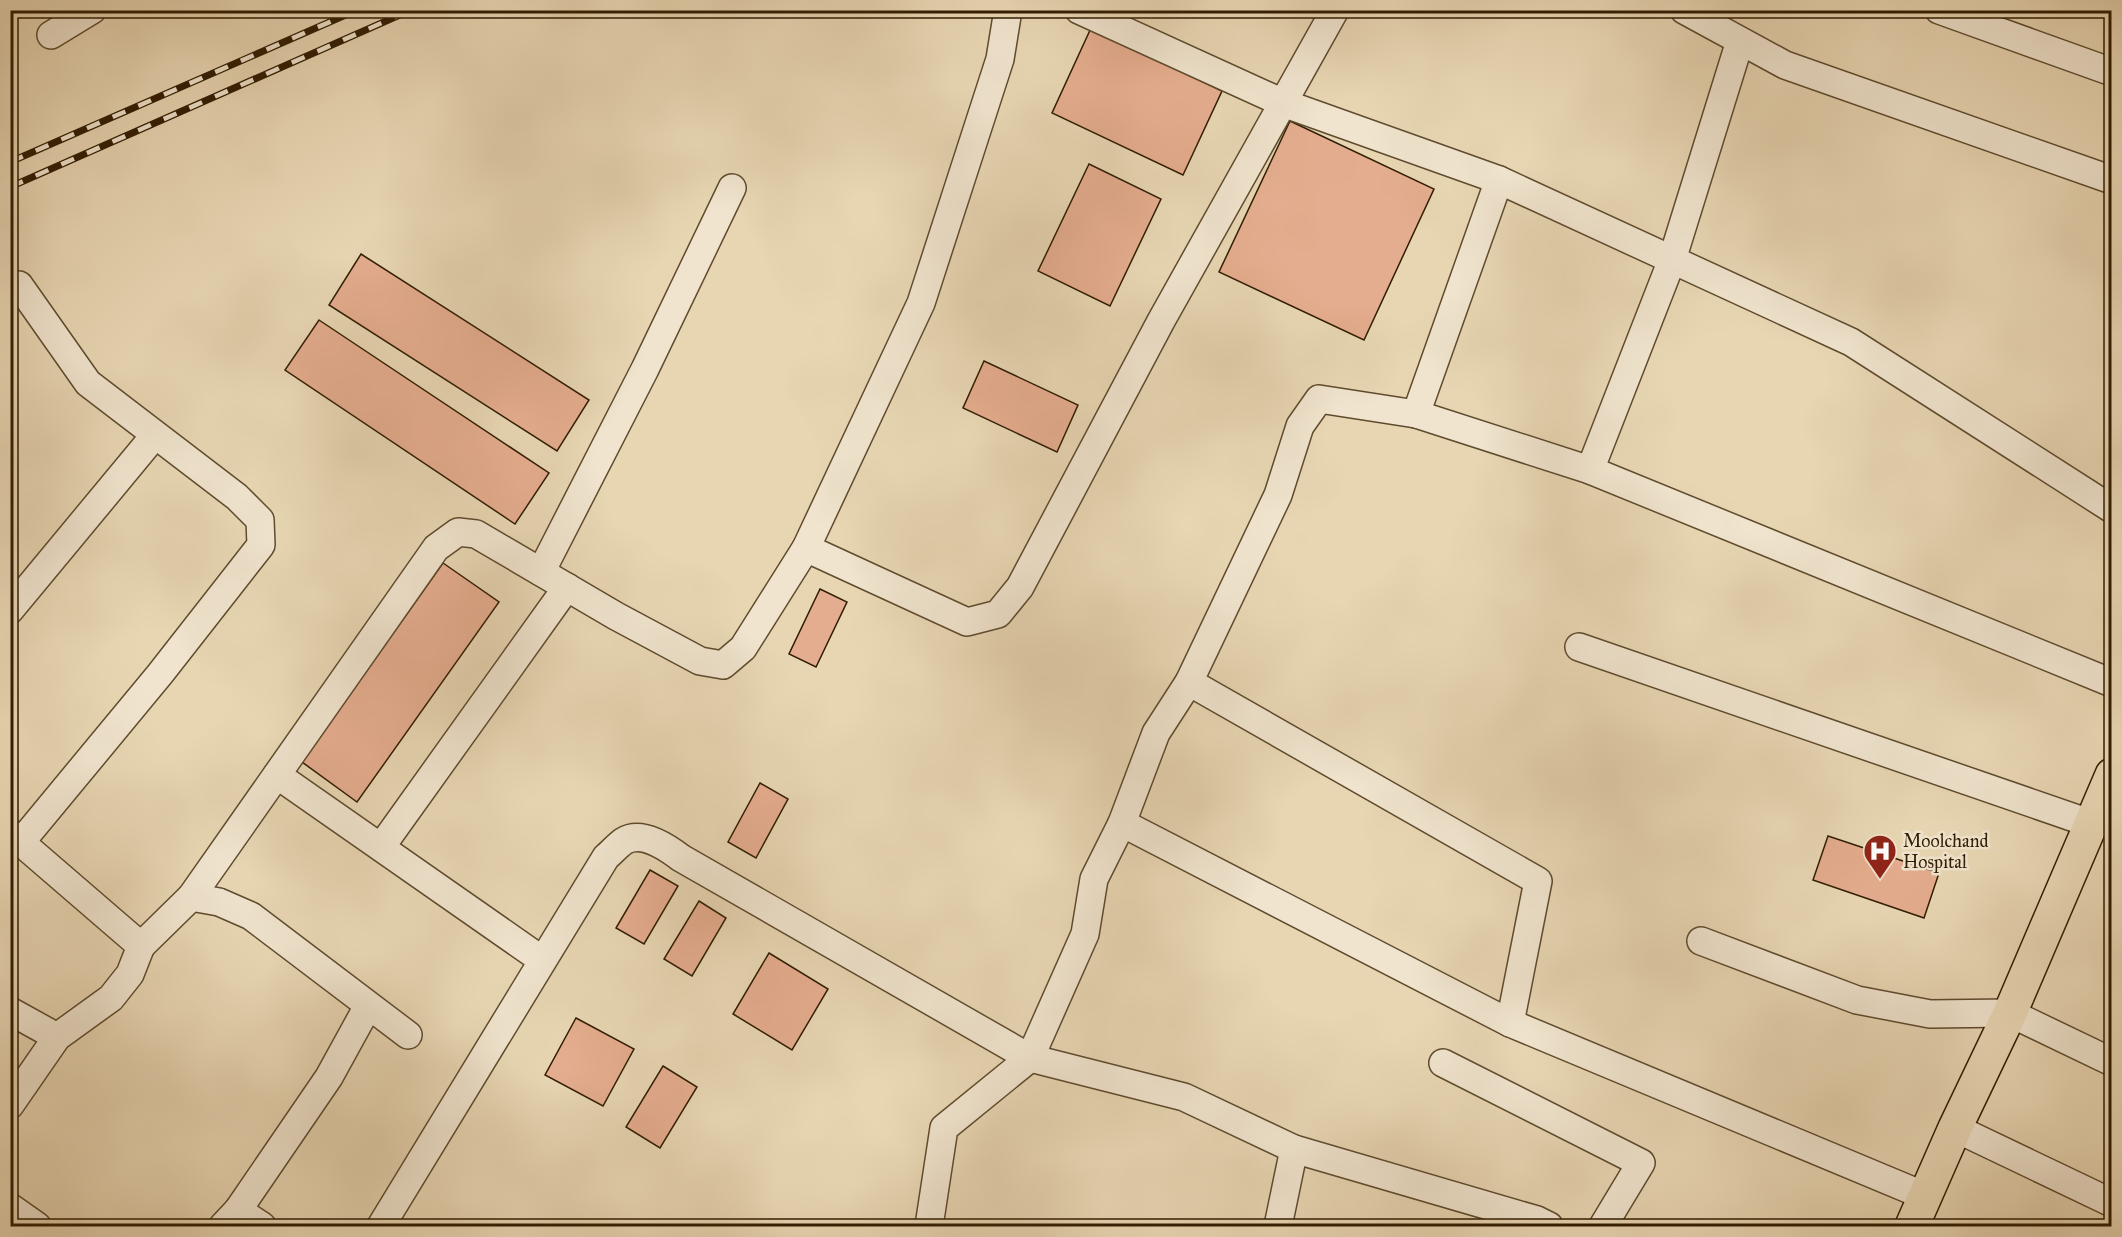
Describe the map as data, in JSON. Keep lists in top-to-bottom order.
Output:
{
  "places": {
    "hospital": ["Moolchand Hospital"]
  }
}
